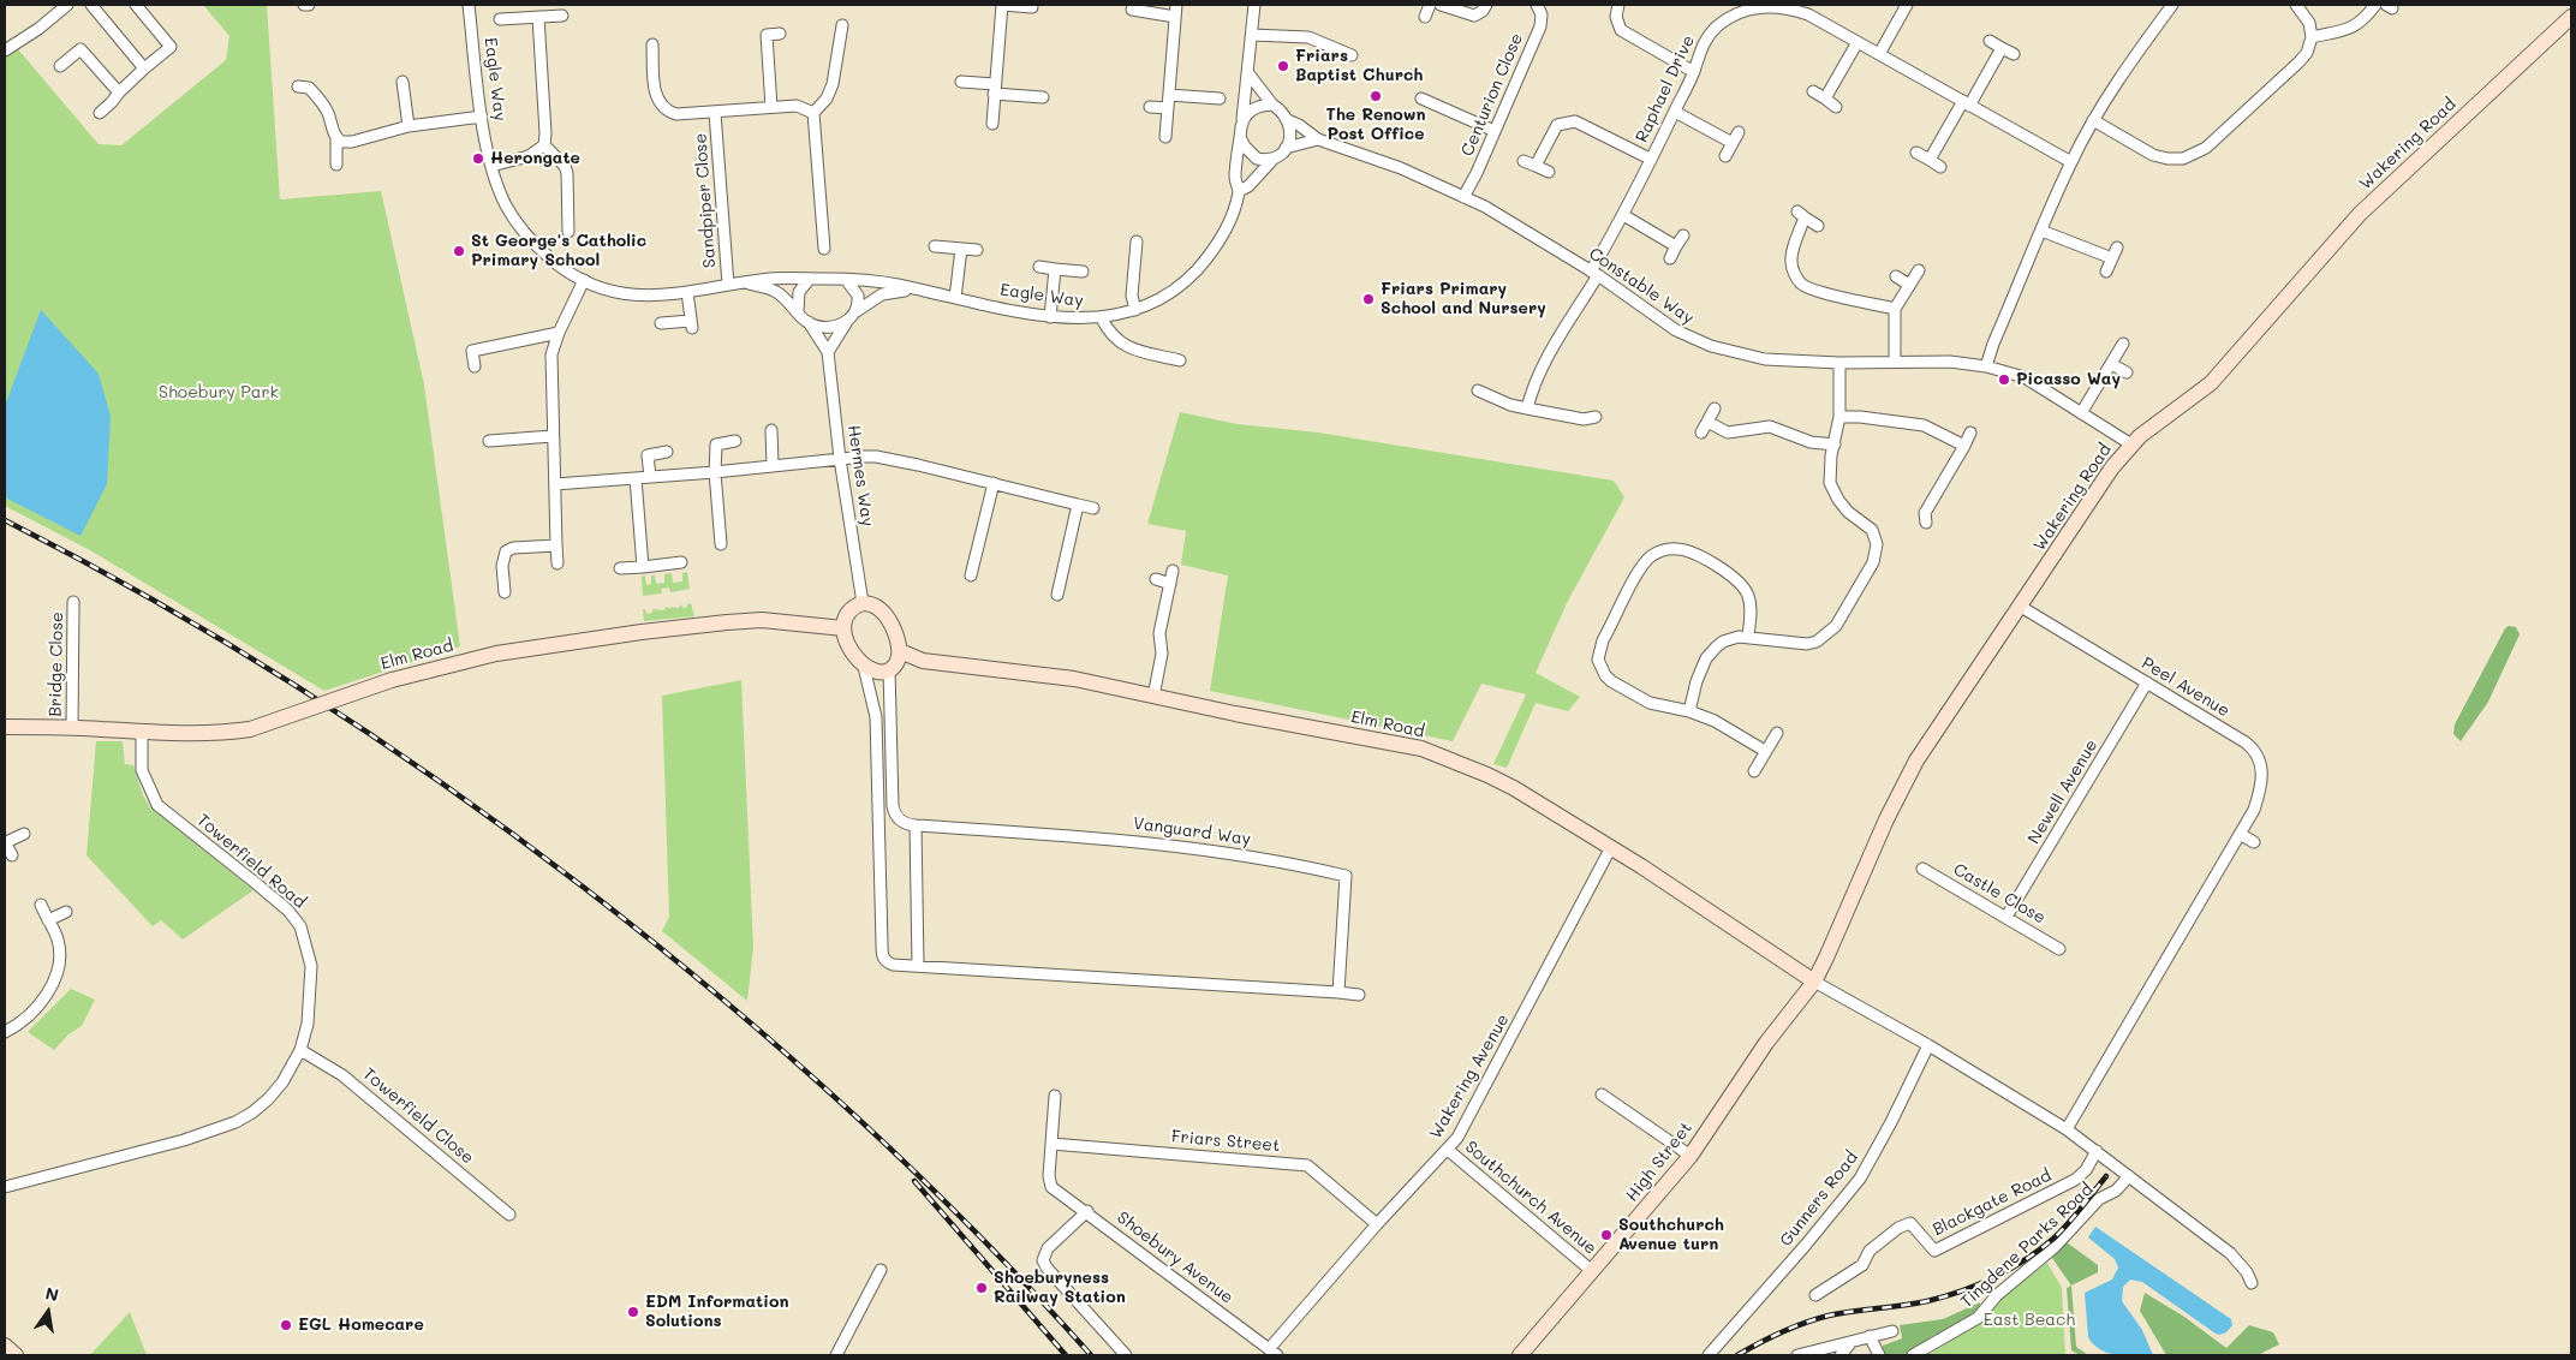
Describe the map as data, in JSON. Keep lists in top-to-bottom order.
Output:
{
  "streets": {
    "street": [
      "Eagle Way",
      "Raphael Drive",
      "Centurion Close",
      "Wakering Road",
      "Sandpiper Close",
      "Constable Way",
      "Hermes Way",
      "Elm Road",
      "Bridge Close",
      "Peel Avenue",
      "Newell Avenue",
      "Vanguard Way",
      "Towerfield Road",
      "Castle Close",
      "Wakering Avenue",
      "Towerfield Close",
      "Friars Street",
      "High Street",
      "Southchurch Avenue",
      "Gunners Road",
      "Blackgate Road",
      "Tingdene Parks Road",
      "Shoebury Avenue"
    ]
  },
  "crossings": [
    ["Eagle Way", "Sandpiper Close"],
    ["Eagle Way", "Constable Way"],
    ["Eagle Way", "Hermes Way"],
    ["Raphael Drive", "Constable Way"],
    ["Centurion Close", "Constable Way"],
    ["Wakering Road", "Constable Way"],
    ["Wakering Road", "Elm Road"],
    ["Wakering Road", "Peel Avenue"],
    ["Wakering Road", "High Street"],
    ["Hermes Way", "Elm Road"],
    ["Elm Road", "Bridge Close"],
    ["Elm Road", "Towerfield Road"],
    ["Elm Road", "Wakering Avenue"],
    ["Elm Road", "High Street"],
    ["Peel Avenue", "Newell Avenue"],
    ["Newell Avenue", "Castle Close"],
    ["Towerfield Road", "Towerfield Close"],
    ["Wakering Avenue", "Friars Street"],
    ["Wakering Avenue", "Southchurch Avenue"],
    ["Wakering Avenue", "Shoebury Avenue"],
    ["Friars Street", "Shoebury Avenue"],
    ["High Street", "Southchurch Avenue"]
  ],
  "parks": ["Shoebury Park", "East Beach"],
  "places": [
    "Friars Baptist Church",
    "The Renown Post Office",
    "Herongate",
    "St George's Catholic Primary School",
    "Friars Primary School and Nursery",
    "Picasso Way",
    "Southchurch Avenue turn",
    "Shoeburyness Railway Station",
    "EDM Information Solutions",
    "EGL Homecare"
  ],
  "north": "top"
}
